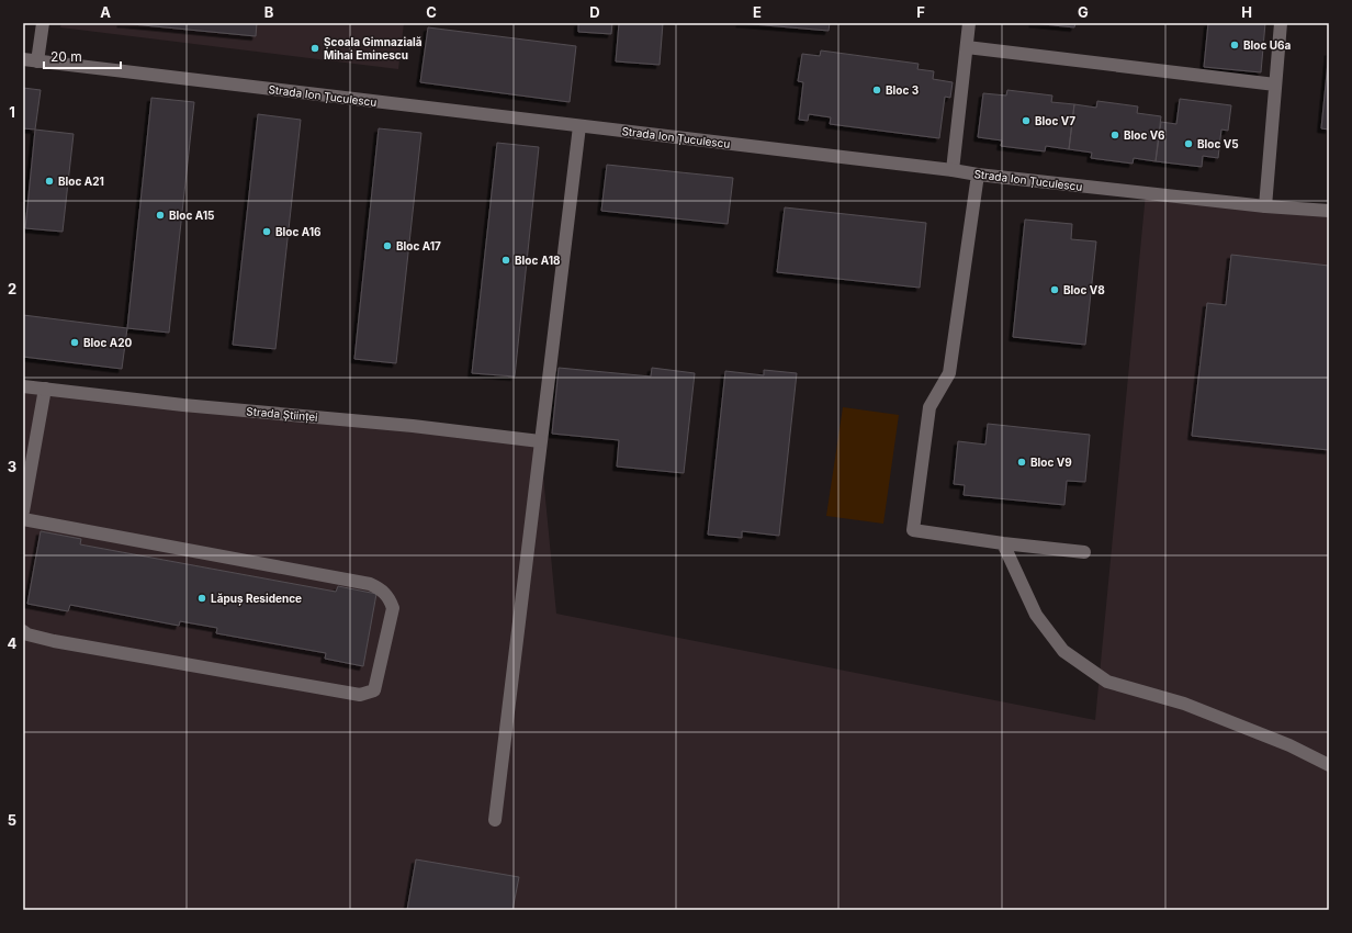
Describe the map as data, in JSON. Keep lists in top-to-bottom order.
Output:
{
  "streets": {
    "street": ["Strada Ion Țuculescu", "Strada Științei"]
  },
  "places": [
    "Bloc U6a",
    "Școala Gimnazială Mihai Eminescu",
    "Bloc 3",
    "Bloc V7",
    "Bloc V6",
    "Bloc V5",
    "Bloc A21",
    "Bloc A15",
    "Bloc A16",
    "Bloc A17",
    "Bloc A18",
    "Bloc V8",
    "Bloc A20",
    "Bloc V9",
    "Lăpuș Residence"
  ],
  "scale_bar": "20 m",
  "grid": {
    "columns": [
      "A",
      "B",
      "C",
      "D",
      "E",
      "F",
      "G",
      "H"
    ],
    "rows": [
      "1",
      "2",
      "3",
      "4",
      "5"
    ]
  }
}
